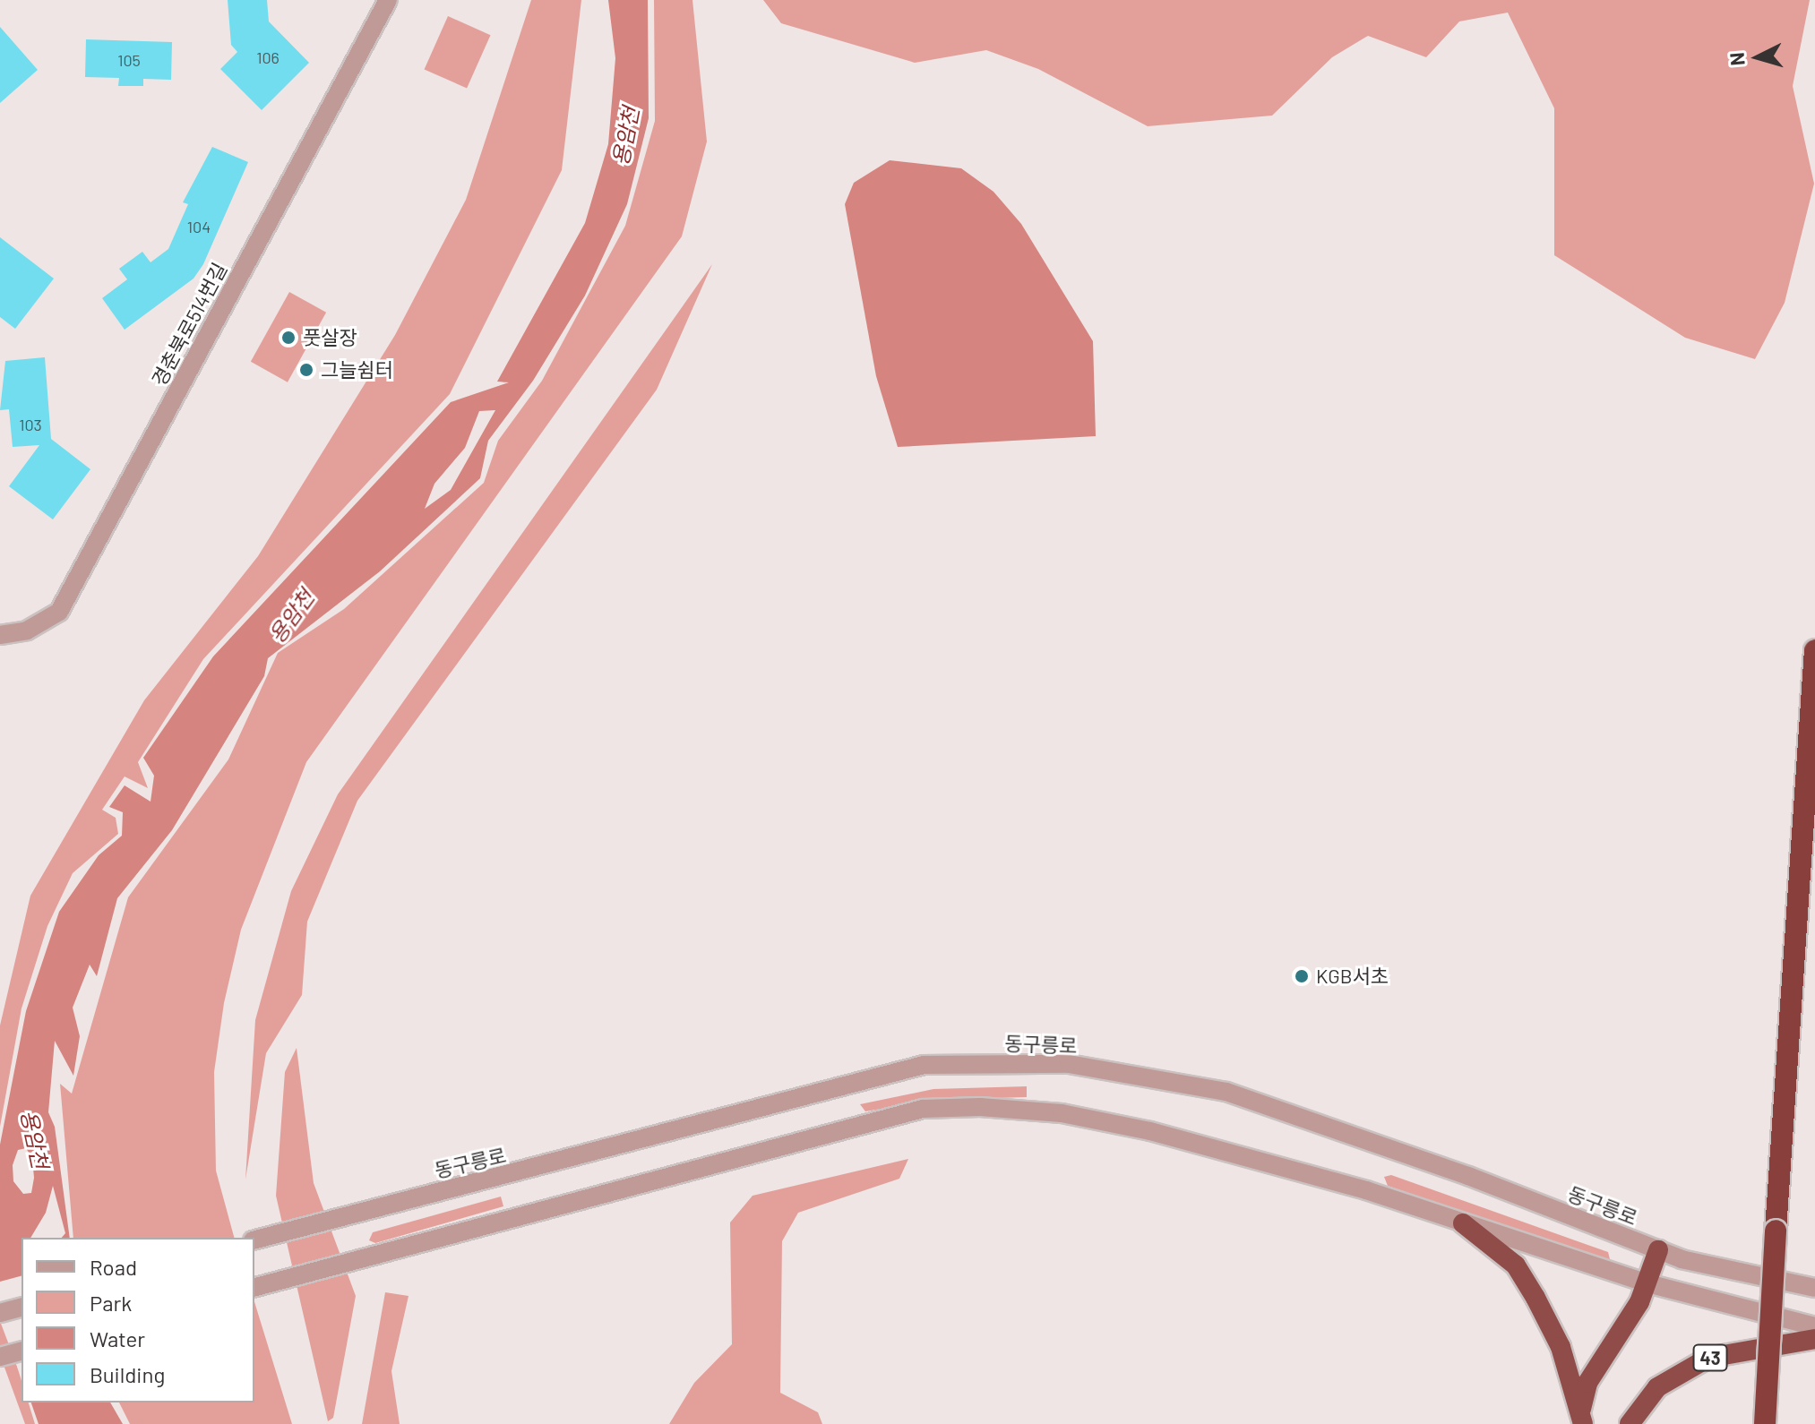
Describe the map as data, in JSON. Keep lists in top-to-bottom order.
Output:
{
  "streets": {
    "highway": ["43"],
    "street": ["경춘북로514번길", "동구릉로"]
  },
  "water": ["용암천"],
  "places": ["풋살장", "그늘쉼터", "KGB서초"],
  "house_numbers": [
    "106",
    "105",
    "104",
    "103"
  ],
  "legend": [
    "Road",
    "Park",
    "Water",
    "Building"
  ],
  "north": "left"
}
